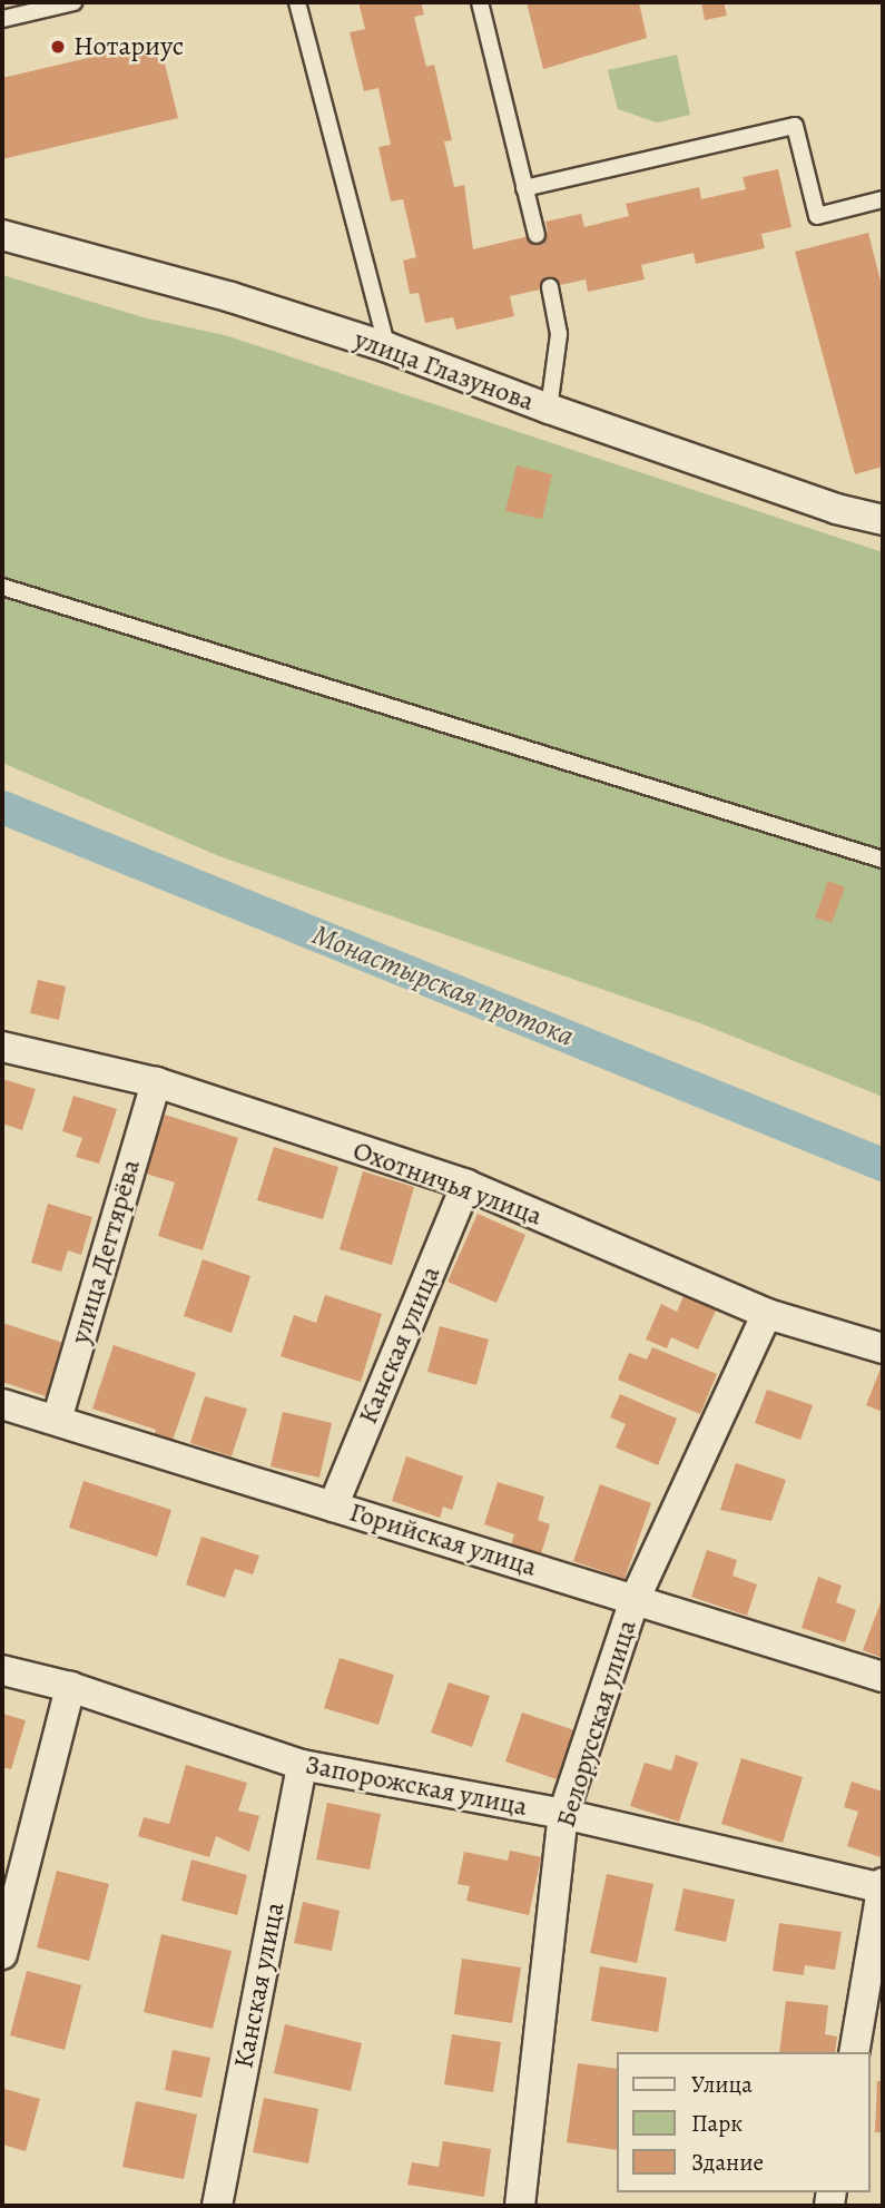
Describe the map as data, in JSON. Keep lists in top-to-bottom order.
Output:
{
  "streets": {
    "street": [
      "улица Глазунова",
      "Охотничья улица",
      "улица Дегтярёва",
      "Канская улица",
      "Горийская улица",
      "Белорусская улица",
      "Запорожская улица"
    ]
  },
  "crossings": [
    ["Охотничья улица", "улица Дегтярёва"],
    ["Охотничья улица", "Канская улица"],
    ["Охотничья улица", "Белорусская улица"],
    ["улица Дегтярёва", "Горийская улица"],
    ["Канская улица", "Горийская улица"],
    ["Канская улица", "Запорожская улица"],
    ["Горийская улица", "Белорусская улица"],
    ["Белорусская улица", "Запорожская улица"]
  ],
  "water": ["Монастырская протока"],
  "places": ["Нотариус"],
  "legend": ["Улица", "Парк", "Здание"]
}
